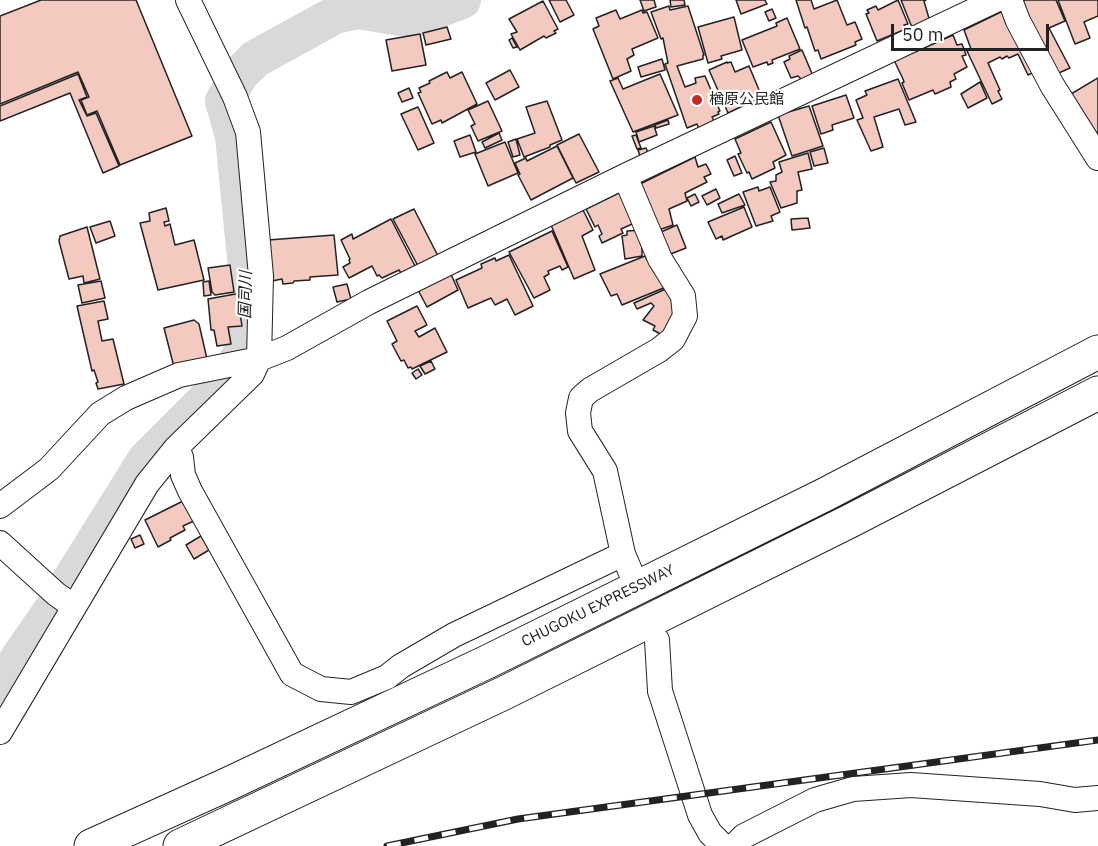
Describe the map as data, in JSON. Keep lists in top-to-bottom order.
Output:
{
  "streets": {
    "highway": ["CHUGOKU EXPRESSWAY"]
  },
  "water": ["国司川"],
  "places": ["楢原公民館"],
  "scale_bar": "50 m"
}
